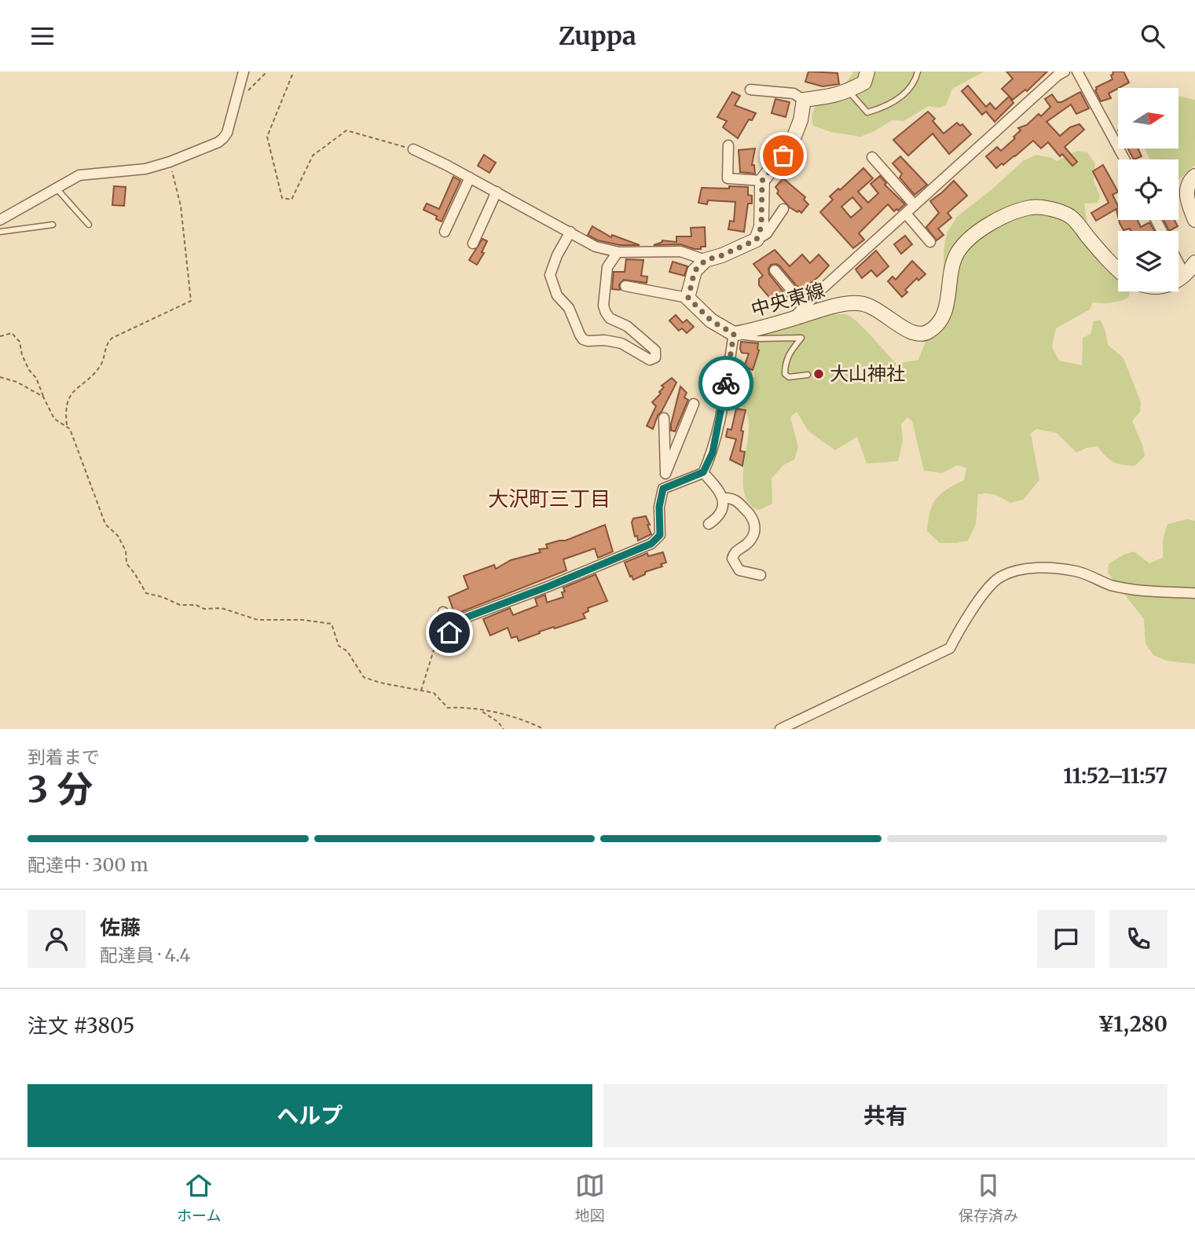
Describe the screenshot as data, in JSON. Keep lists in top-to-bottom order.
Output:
{
  "streets": {
    "main road": ["中央東線"]
  },
  "districts": ["大沢町三丁目"],
  "places": ["大山神社"],
  "north": "right",
  "page": {
    "header": "Zuppa",
    "heading": ["3 分", "到着まで", "11:52–11:57"],
    "panel": [
      "佐藤",
      "配達員 · 4.4",
      "注文 #3805",
      "¥1,280"
    ],
    "bar": "配達中 · 300 m",
    "buttons": ["ヘルプ", "共有"],
    "tabs": ["ホーム", "地図", "保存済み"]
  }
}
